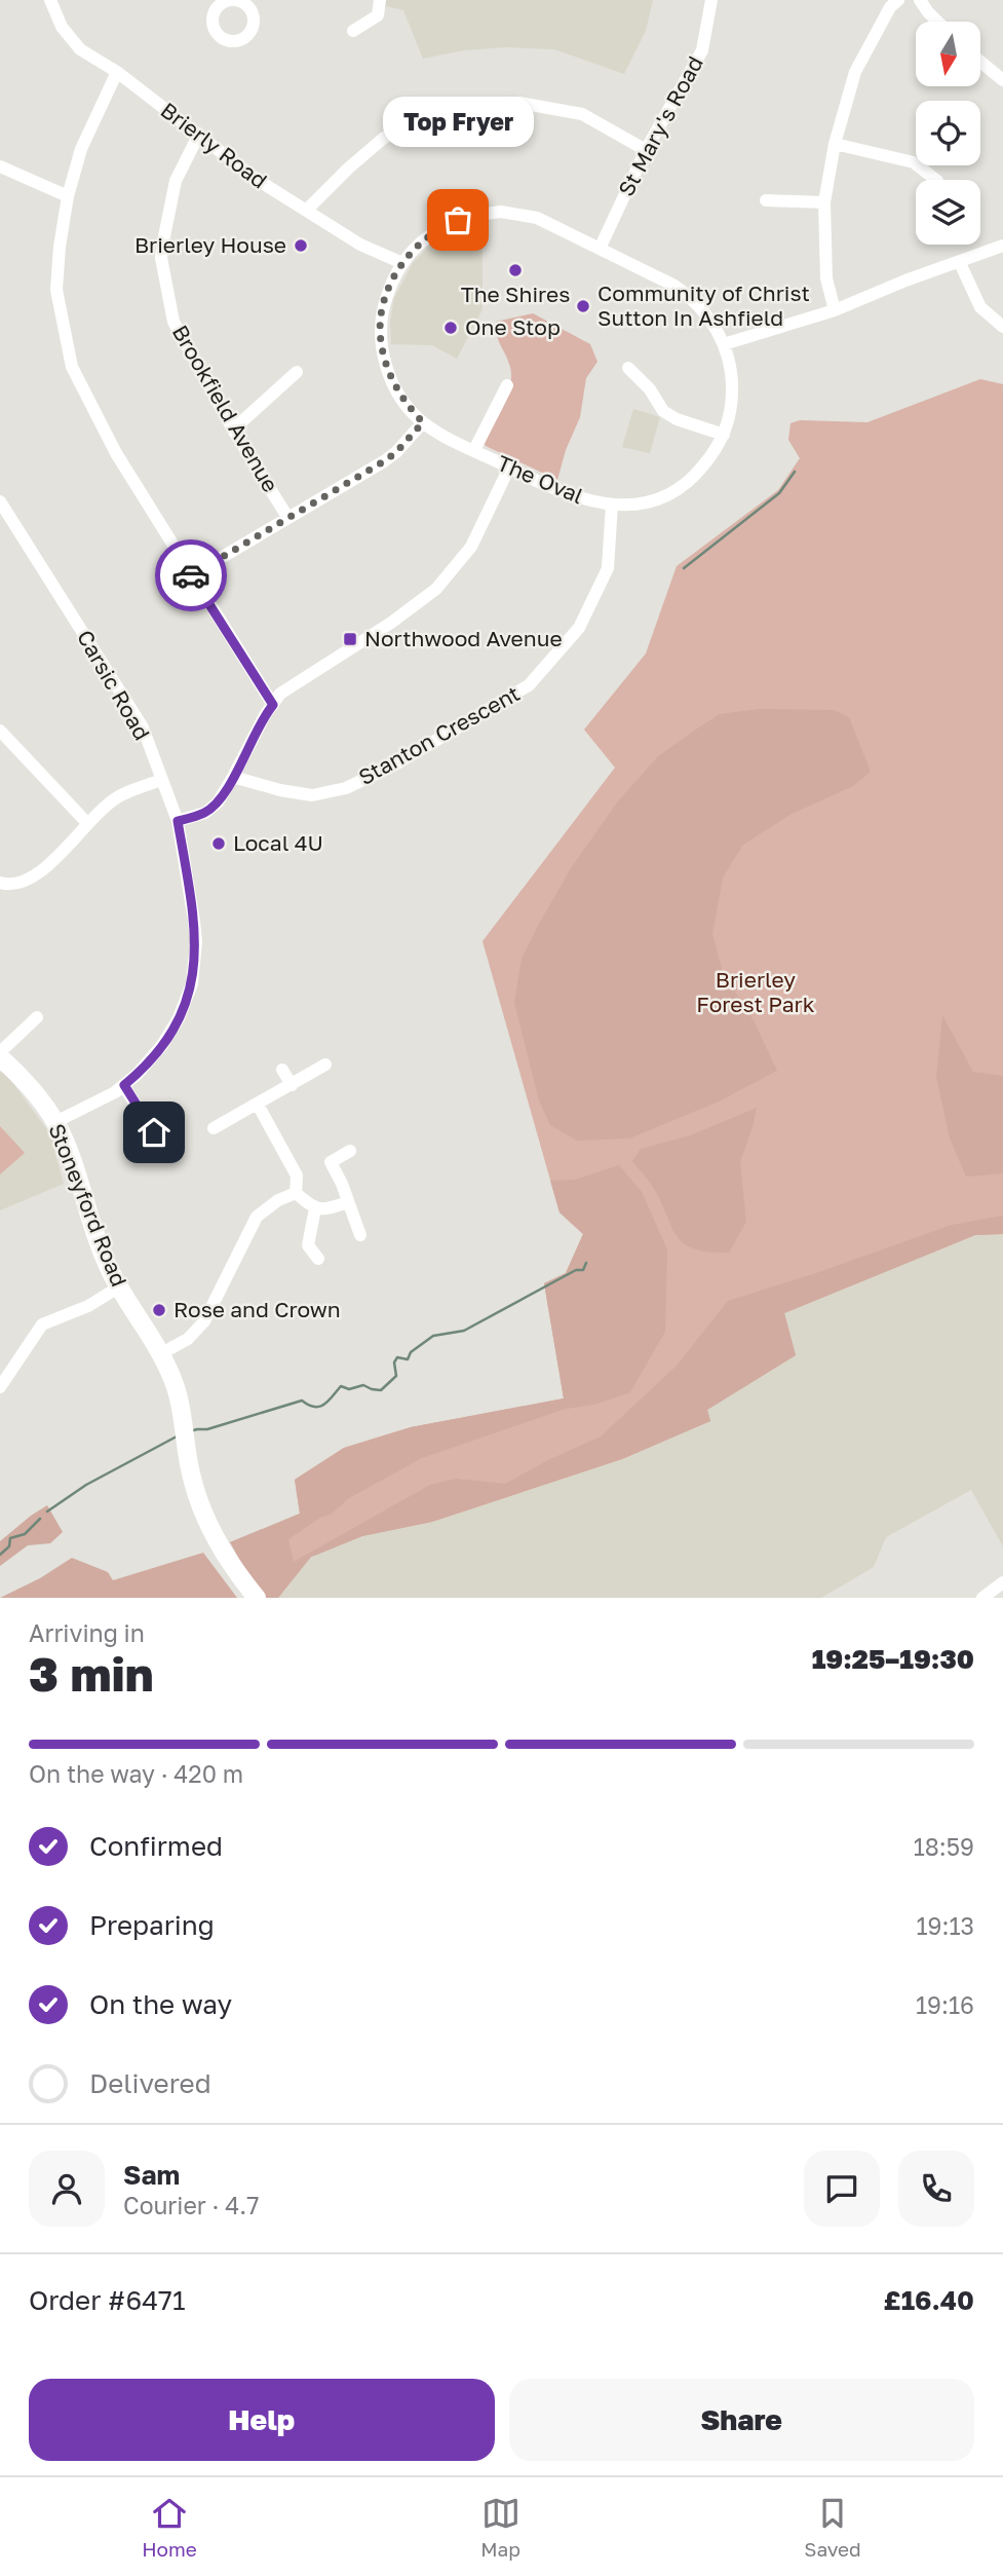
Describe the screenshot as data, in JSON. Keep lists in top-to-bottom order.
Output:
{
  "streets": {
    "main road": ["Stoneyford Road"],
    "street": [
      "St Mary's Road",
      "Brierly Road",
      "Brookfield Avenue",
      "The Oval",
      "Carsic Road",
      "Stanton Crescent"
    ]
  },
  "crossings": [
    ["St Mary's Road", "The Oval"],
    ["Brierly Road", "Brookfield Avenue"],
    ["Brierly Road", "The Oval"],
    ["The Oval", "Stanton Crescent"],
    ["Carsic Road", "Stoneyford Road"]
  ],
  "parks": ["Brierley Forest Park"],
  "places": {
    "other": [
      "Top Fryer",
      "Brierley House",
      "The Shires",
      "Community of Christ Sutton In Ashfield",
      "One Stop",
      "Local 4U",
      "Rose and Crown"
    ],
    "transit": ["Northwood Avenue"]
  },
  "north": "bottom",
  "page": {
    "bubble": "Top Fryer",
    "heading": ["3 min", "Arriving in", "19:25–19:30"],
    "panel": [
      "Sam",
      "Courier · 4.7",
      "Order #6471",
      "£16.40"
    ],
    "bar": "On the way · 420 m",
    "list": [
      ["Confirmed", "18:59"],
      ["Preparing", "19:13"],
      ["On the way", "19:16"],
      "Delivered"
    ],
    "buttons": ["Help", "Share"],
    "tabs": ["Home", "Map", "Saved"]
  }
}
